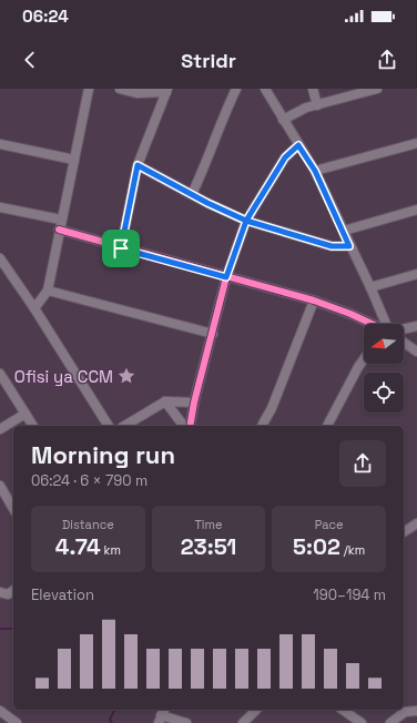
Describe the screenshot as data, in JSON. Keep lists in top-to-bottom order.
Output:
{
  "places": {
    "place": ["Ofisi ya CCM"]
  },
  "north": "left",
  "page": {
    "status": "06:24",
    "header": "Stridr",
    "heading": ["Morning run", "06:24 · 6 × 790 m"],
    "stats": [
      ["Distance", "4.74 km"],
      ["Time", "23:51"],
      ["Pace", "5:02 /km"]
    ],
    "chart": ["Elevation", "190–194 m"]
  }
}
